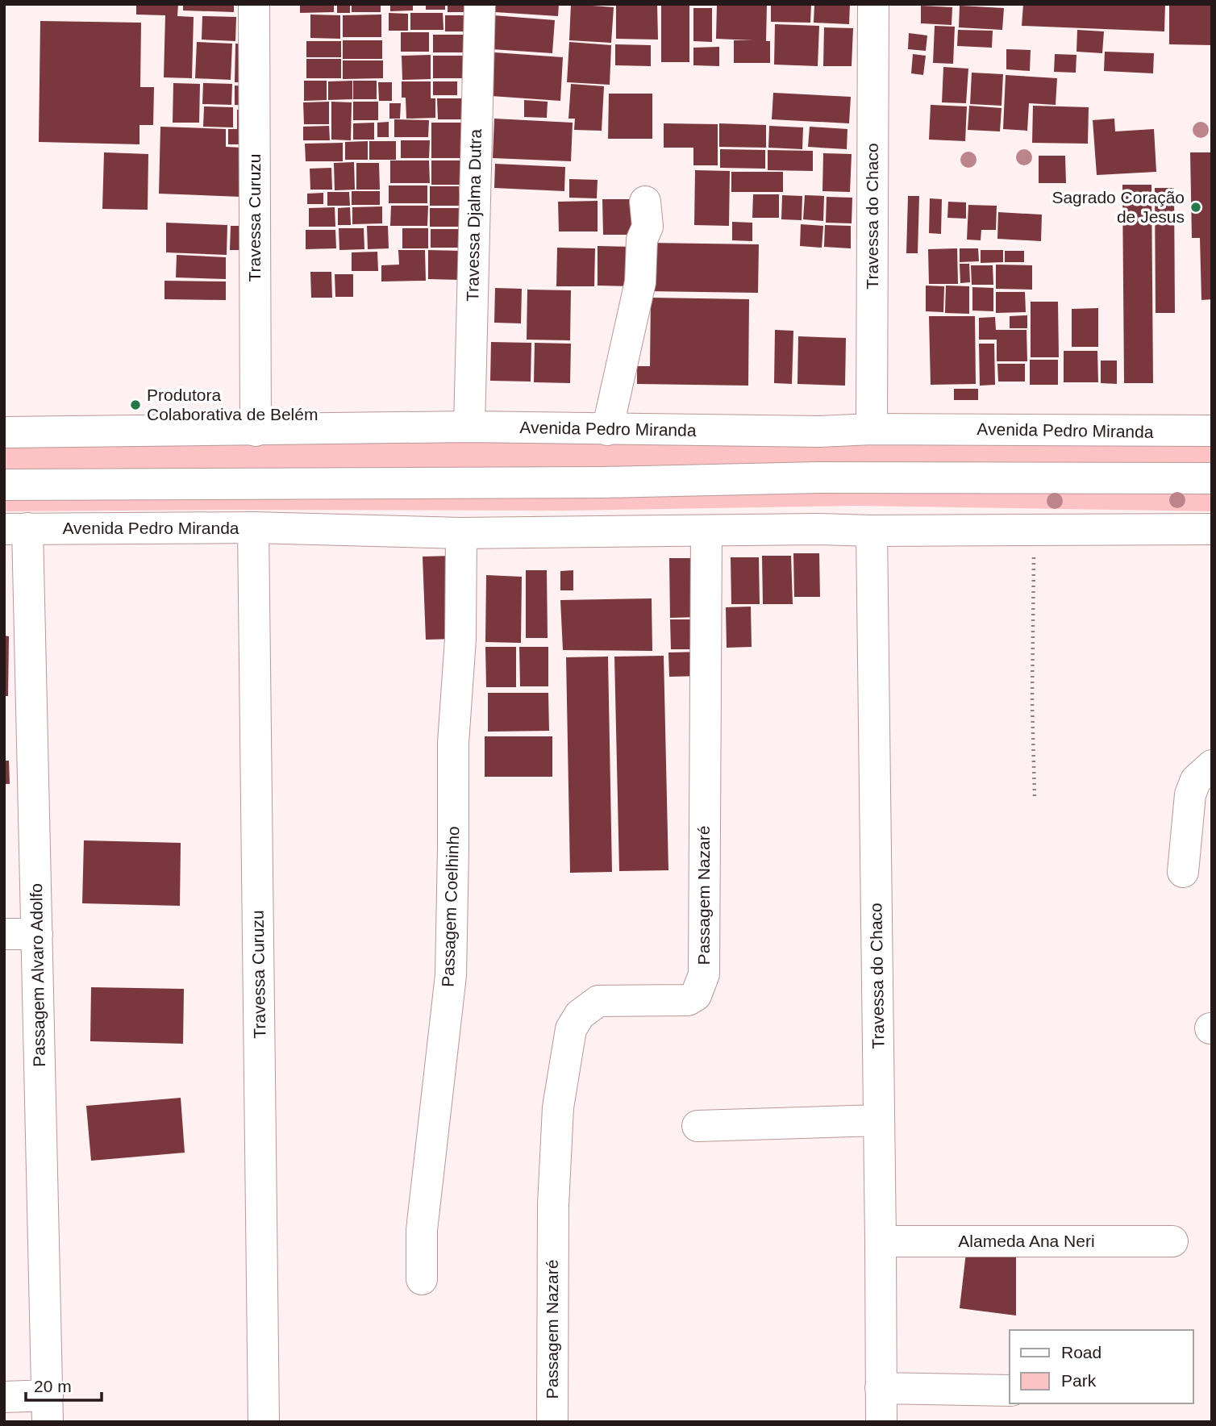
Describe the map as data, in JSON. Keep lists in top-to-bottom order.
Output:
{
  "streets": {
    "street": [
      "Travessa Djalma Dutra",
      "Travessa do Chaco",
      "Travessa Curuzu",
      "Avenida Pedro Miranda",
      "Passagem Nazaré",
      "Passagem Coelhinho",
      "Passagem Alvaro Adolfo",
      "Alameda Ana Neri"
    ]
  },
  "crossings": [
    ["Travessa Djalma Dutra", "Avenida Pedro Miranda"],
    ["Travessa do Chaco", "Avenida Pedro Miranda"],
    ["Travessa do Chaco", "Alameda Ana Neri"],
    ["Travessa Curuzu", "Avenida Pedro Miranda"],
    ["Avenida Pedro Miranda", "Passagem Nazaré"],
    ["Avenida Pedro Miranda", "Passagem Coelhinho"],
    ["Avenida Pedro Miranda", "Passagem Alvaro Adolfo"]
  ],
  "places": ["Sagrado Coração de Jesus", "Produtora Colaborativa de Belém"],
  "legend": ["Road", "Park"],
  "scale_bar": "20 m"
}
